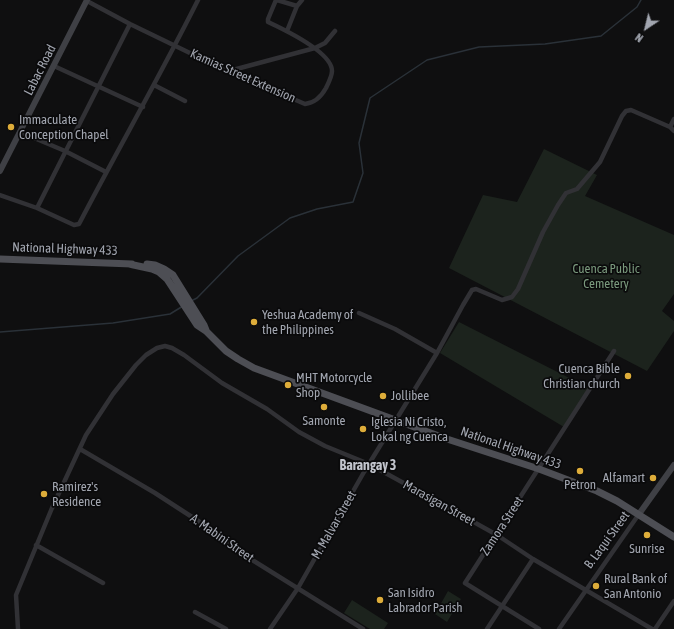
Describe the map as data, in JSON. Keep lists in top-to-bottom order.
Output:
{
  "streets": {
    "main road": ["National Highway 433"],
    "street": [
      "Labac Road",
      "Kamias Street Extension",
      "Marasigan Street",
      "M. Malvar Street",
      "Zamora Street",
      "A. Mabini Street",
      "B. Laqui Street"
    ]
  },
  "crossings": [
    ["Labac Road", "Kamias Street Extension"],
    ["National Highway 433", "M. Malvar Street"],
    ["National Highway 433", "Zamora Street"],
    ["National Highway 433", "B. Laqui Street"],
    ["Marasigan Street", "M. Malvar Street"],
    ["Marasigan Street", "Zamora Street"],
    ["Marasigan Street", "A. Mabini Street"],
    ["Marasigan Street", "B. Laqui Street"],
    ["M. Malvar Street", "A. Mabini Street"]
  ],
  "districts": ["Barangay 3"],
  "parks": ["Cuenca Public Cemetery"],
  "places": [
    "Immaculate Conception Chapel",
    "Yeshua Academy of the Philippines",
    "Cuenca Bible Christian church",
    "MHT Motorcycle Shop",
    "Jollibee",
    "Samonte",
    "Iglesia Ni Cristo, Lokal ng Cuenca",
    "Petron",
    "Alfamart",
    "Ramirez's Residence",
    "Sunrise",
    "Rural Bank of San Antonio",
    "San Isidro Labrador Parish"
  ],
  "north": "bottom left"
}
